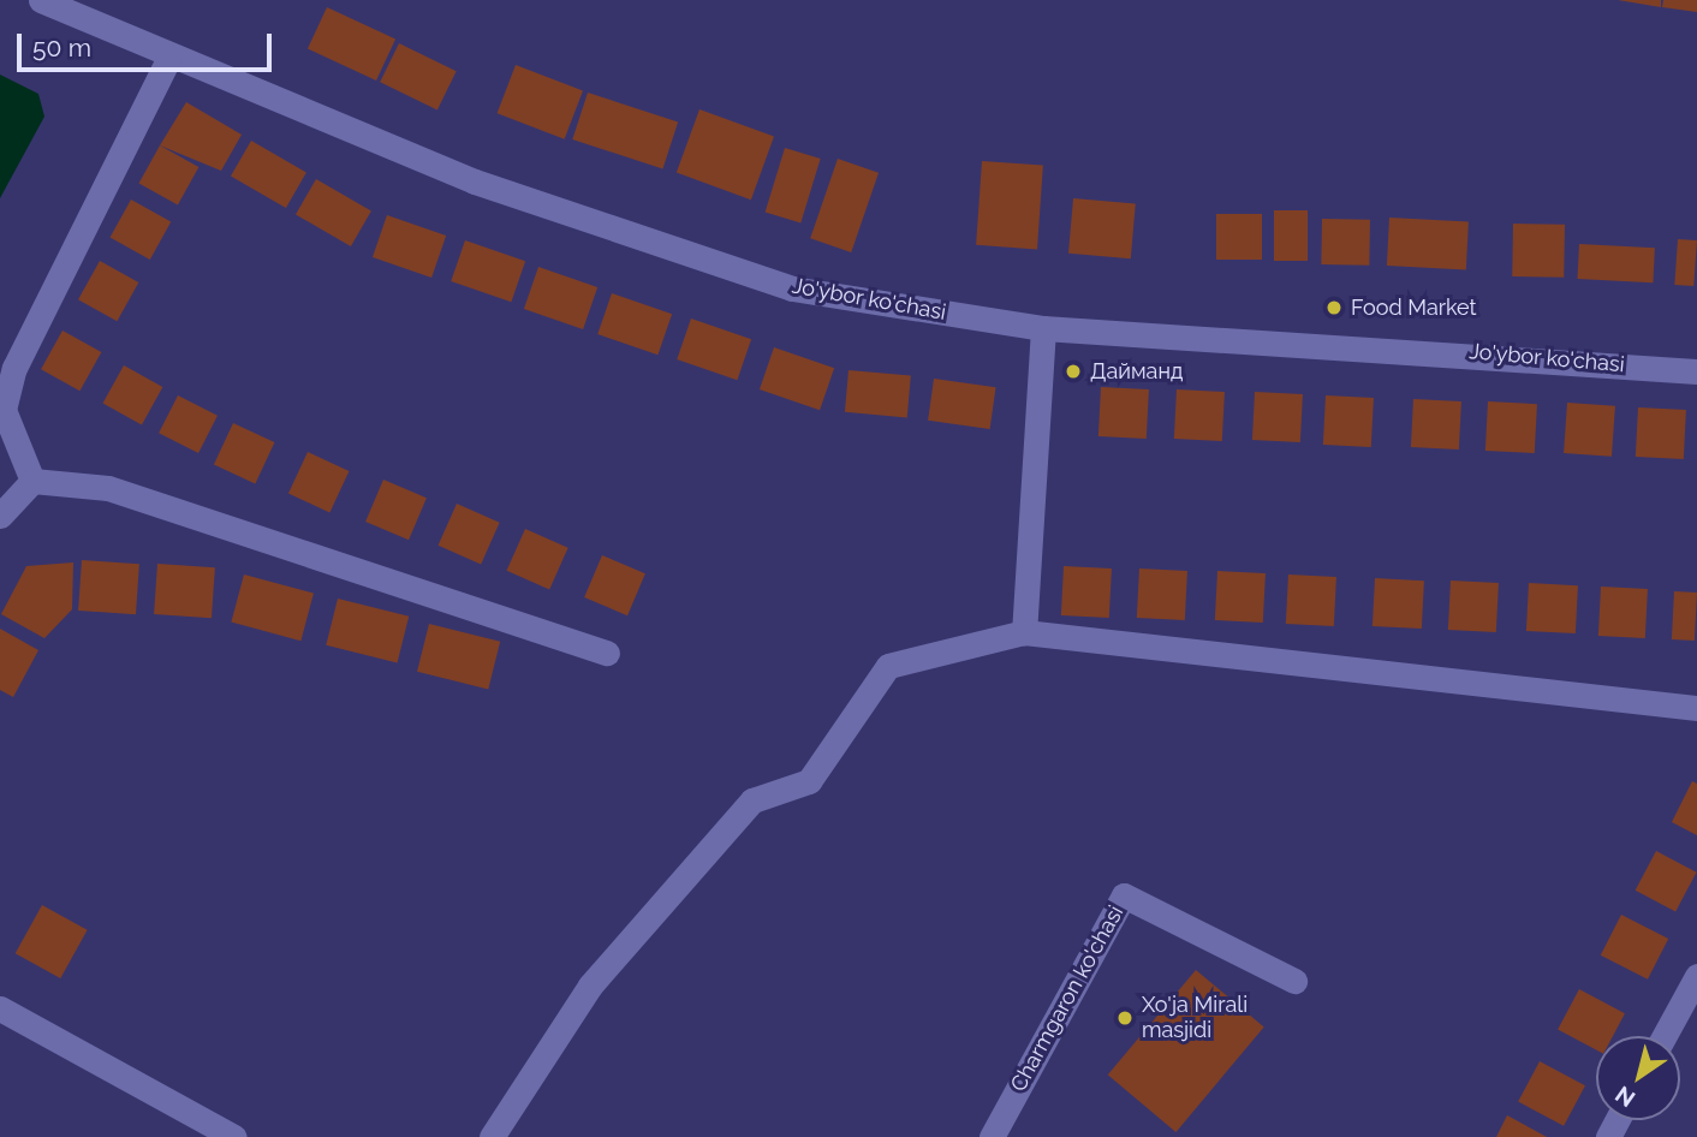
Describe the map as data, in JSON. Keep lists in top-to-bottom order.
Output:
{
  "streets": {
    "street": ["Jo'ybor ko'chasi", "Charmgaron ko'chasi"]
  },
  "places": ["Food Market", "Дайманд", "Xo'ja Mirali masjidi"],
  "scale_bar": "50 m",
  "north": "bottom left"
}
